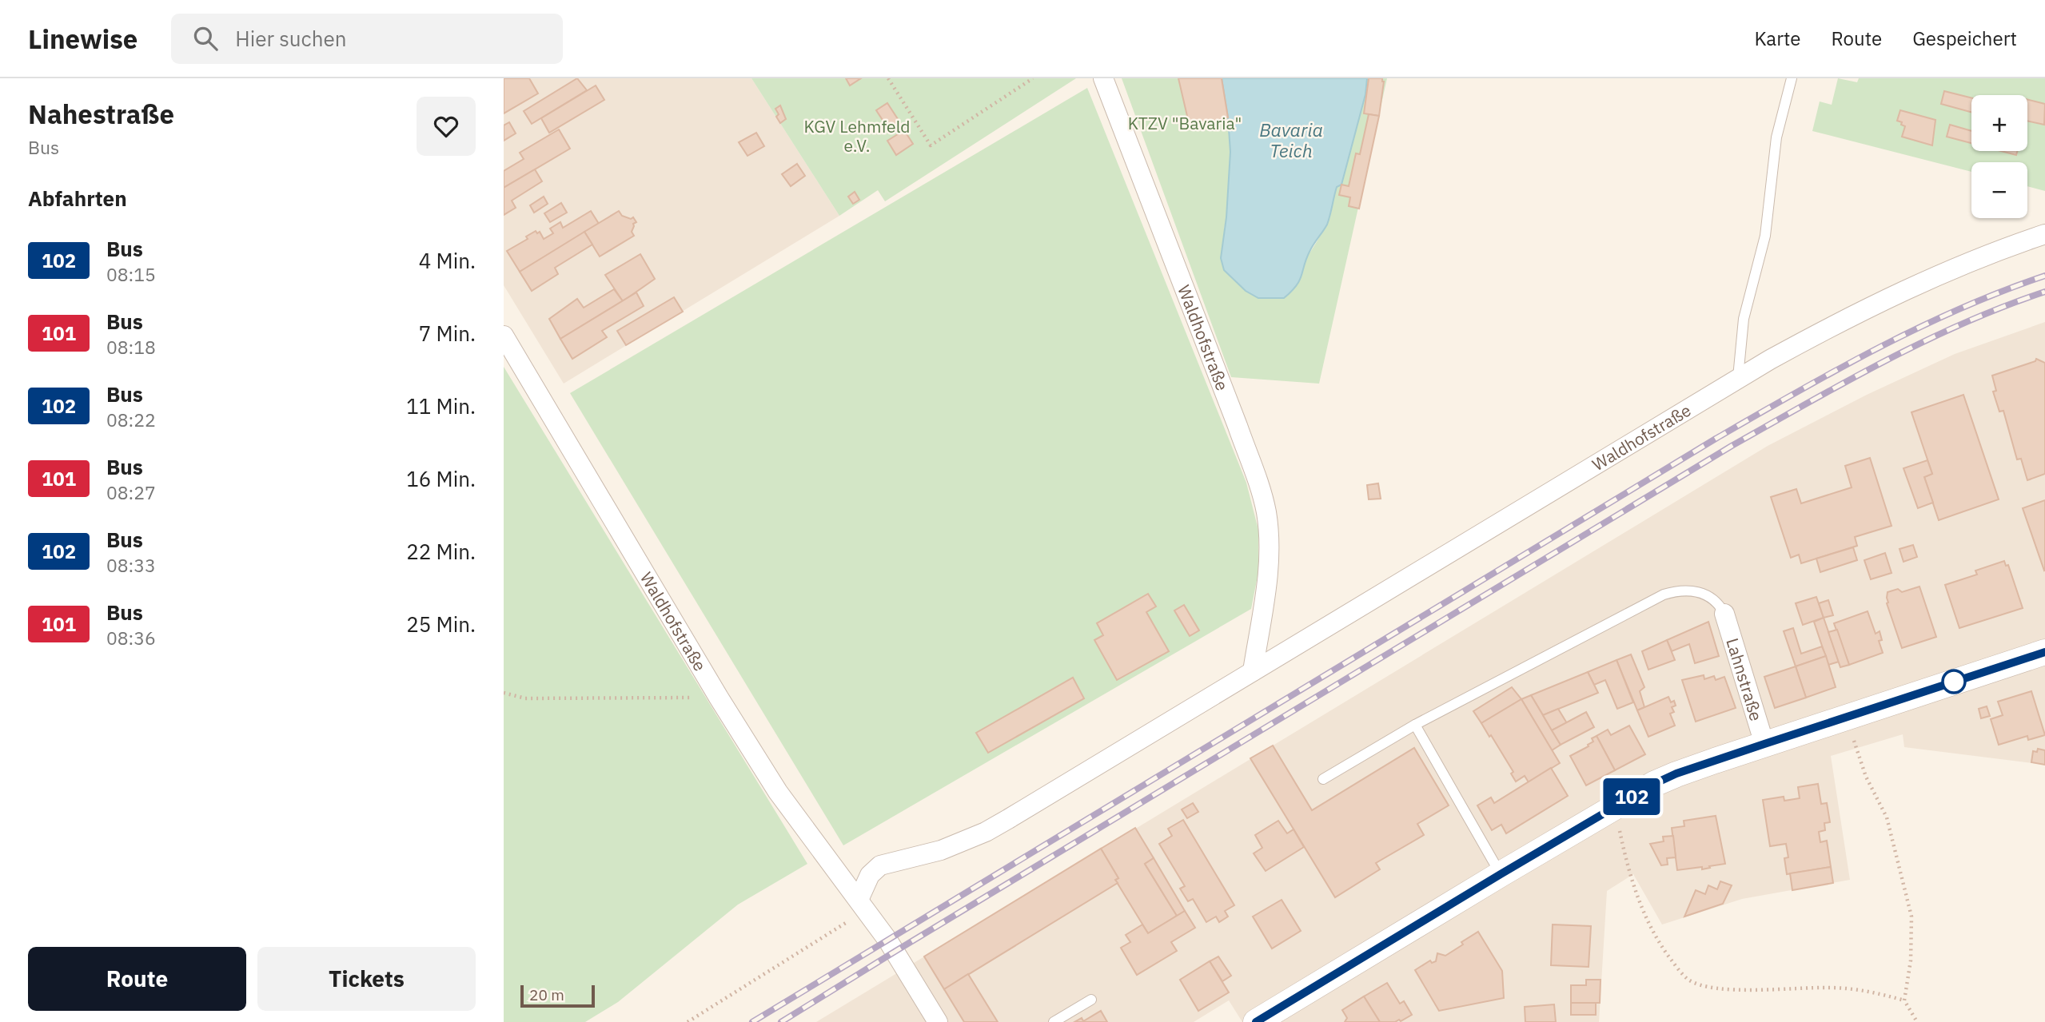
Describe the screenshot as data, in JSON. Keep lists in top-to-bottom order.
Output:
{
  "streets": {
    "street": ["Waldhofstraße", "Lahnstraße"]
  },
  "water": ["Bavaria Teich"],
  "parks": ["KTZV \"Bavaria\"", "KGV Lehmfeld e.V."],
  "lines": ["bus line 102"],
  "scale_bar": "20 m",
  "page": {
    "header": "Linewise",
    "search": "Hier suchen",
    "nav": ["Karte", "Route", "Gespeichert"],
    "heading": [
      ["Nahestraße", "Bus"],
      "Abfahrten"
    ],
    "on_map": "102",
    "map_buttons": ["+", "−"],
    "list": [
      {
        "mark": "102",
        "name": "Bus",
        "note": "08:15",
        "value": "4 Min."
      },
      {
        "mark": "101",
        "name": "Bus",
        "note": "08:18",
        "value": "7 Min."
      },
      {
        "mark": "102",
        "name": "Bus",
        "note": "08:22",
        "value": "11 Min."
      },
      {
        "mark": "101",
        "name": "Bus",
        "note": "08:27",
        "value": "16 Min."
      },
      {
        "mark": "102",
        "name": "Bus",
        "note": "08:33",
        "value": "22 Min."
      },
      {
        "mark": "101",
        "name": "Bus",
        "note": "08:36",
        "value": "25 Min."
      }
    ],
    "buttons": ["Route", "Tickets"],
    "scale": "20 m"
  }
}
